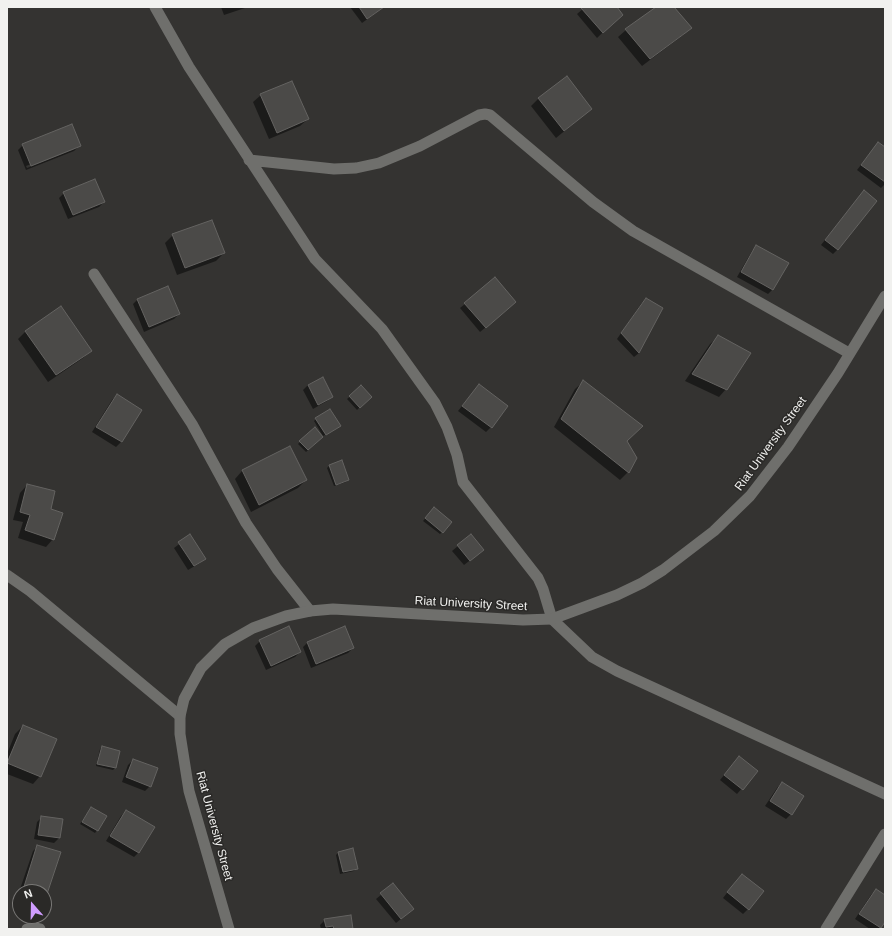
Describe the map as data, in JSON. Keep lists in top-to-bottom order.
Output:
{
  "streets": {
    "street": ["Riat University Street"]
  },
  "north": "top"
}
